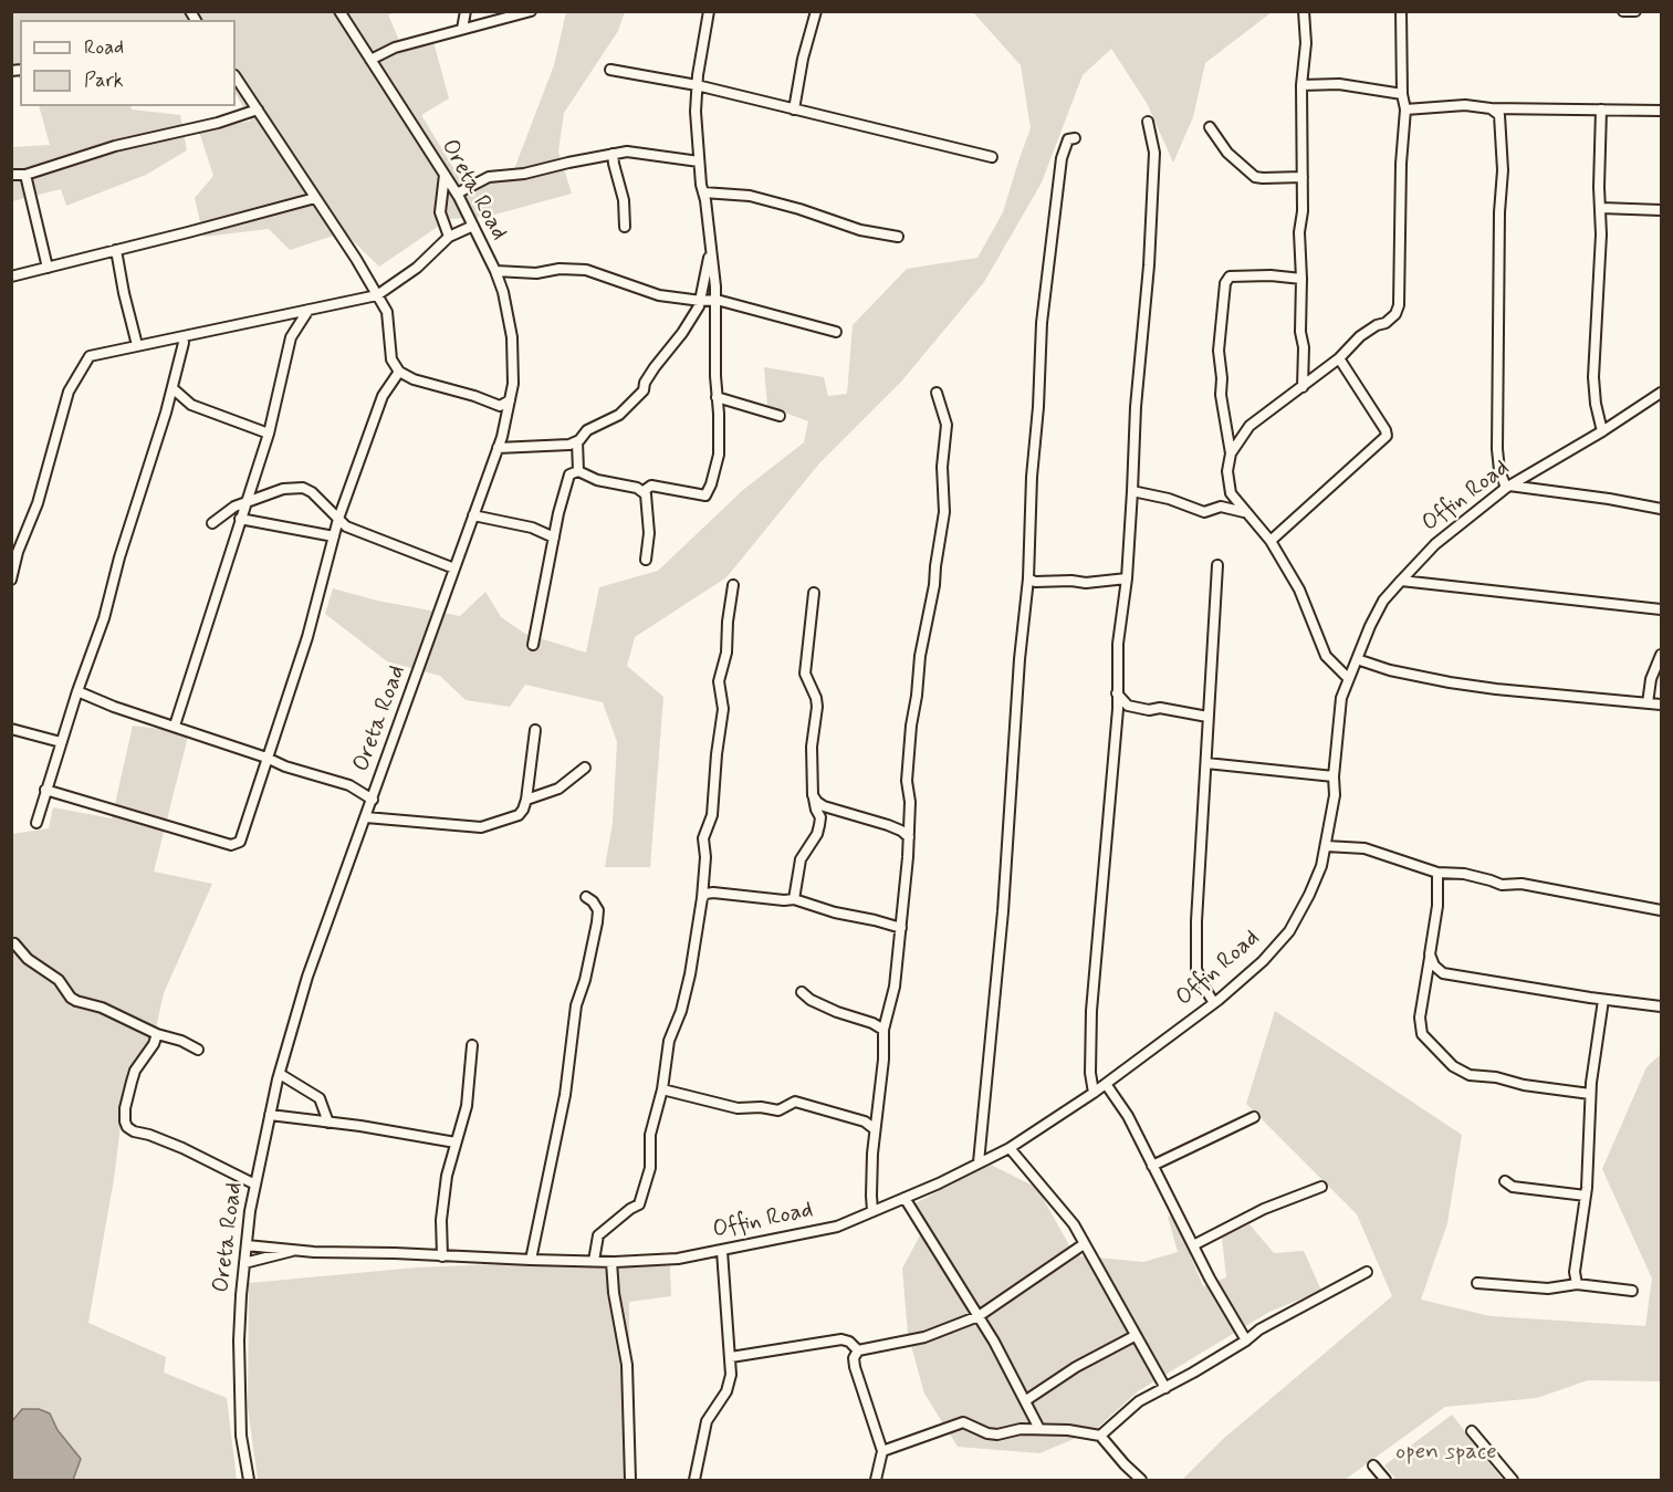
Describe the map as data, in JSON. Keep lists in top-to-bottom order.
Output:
{
  "streets": {
    "street": ["Oreta Road", "Offin Road"]
  },
  "parks": ["open space"],
  "legend": ["Road", "Park"]
}
